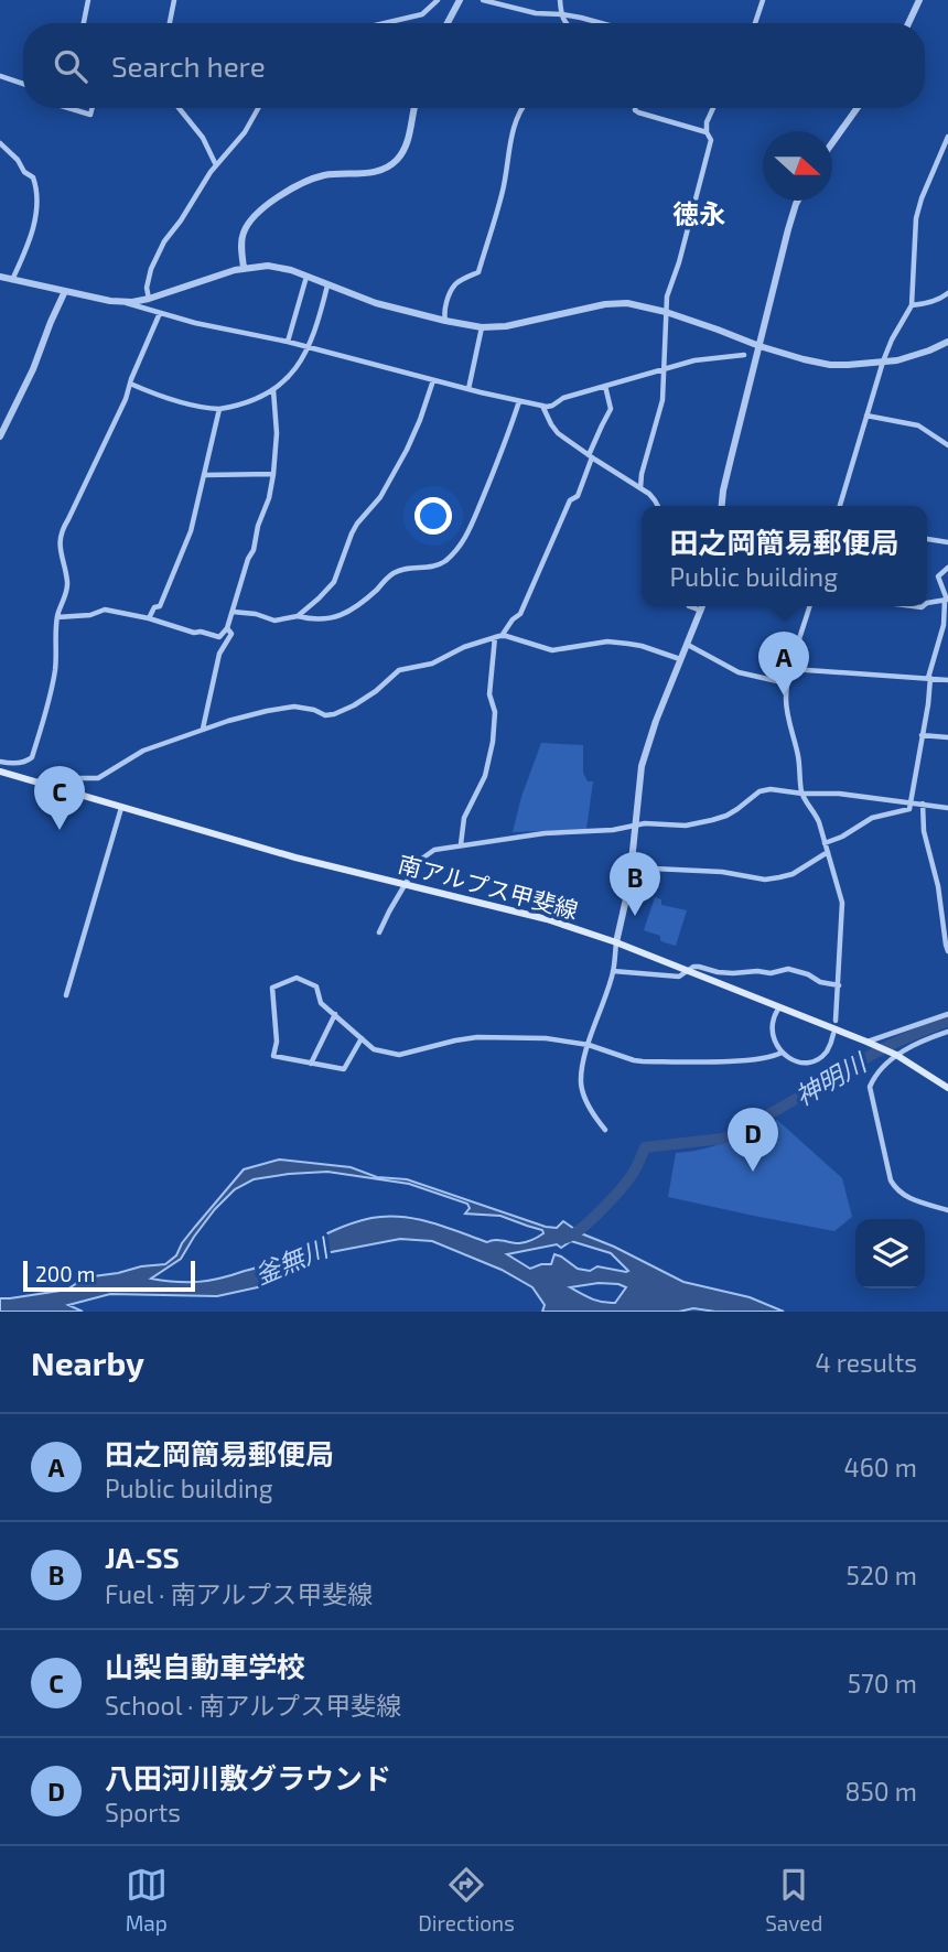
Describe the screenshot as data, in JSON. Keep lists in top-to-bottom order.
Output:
{
  "streets": {
    "main road": ["南アルプス甲斐線"]
  },
  "districts": ["徳永"],
  "water": ["神明川", "釜無川"],
  "scale_bar": "200 m",
  "north": "right",
  "page": {
    "search": "Search here",
    "popup": ["田之岡簡易郵便局", "Public building"],
    "pins": [
      "A",
      "C",
      "B",
      "D"
    ],
    "scale": "200 m",
    "heading": ["Nearby", "4 results"],
    "list": [
      {
        "mark": "A",
        "name": "田之岡簡易郵便局",
        "note": "Public building",
        "value": "460 m"
      },
      {
        "mark": "B",
        "name": "JA-SS",
        "note": "Fuel · 南アルプス甲斐線",
        "value": "520 m"
      },
      {
        "mark": "C",
        "name": "山梨自動車学校",
        "note": "School · 南アルプス甲斐線",
        "value": "570 m"
      },
      {
        "mark": "D",
        "name": "八田河川敷グラウンド",
        "note": "Sports",
        "value": "850 m"
      }
    ],
    "nav": ["Map", "Directions", "Saved"]
  }
}
